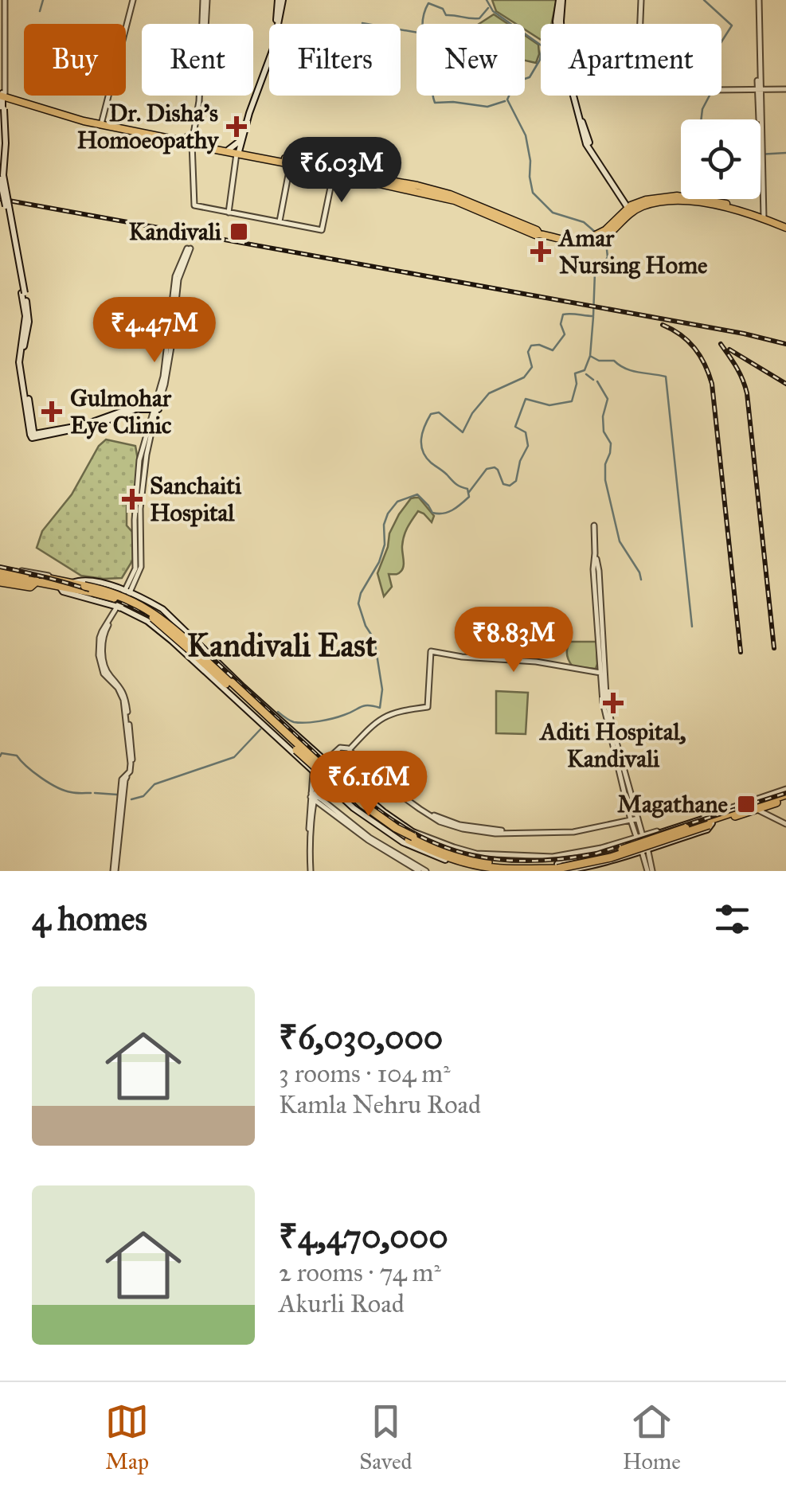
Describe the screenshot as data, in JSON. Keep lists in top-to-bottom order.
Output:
{
  "districts": ["Kandivali East"],
  "places": {
    "health": [
      "Dr. Disha's Homoeopathy",
      "Amar Nursing Home",
      "Gulmohar Eye Clinic",
      "Sanchaiti Hospital",
      "Aditi Hospital, Kandivali"
    ],
    "transit": ["Kandivali", "Magathane"]
  },
  "page": {
    "chip": [
      "Buy",
      "Rent",
      "Filters",
      "New",
      "Apartment"
    ],
    "price": [
      "₹6.03M",
      "₹4.47M",
      "₹8.83M",
      "₹6.16M"
    ],
    "heading": "4 homes",
    "list": [
      {
        "name": "₹6,030,000",
        "note": "3 rooms · 104 m² · Kamla Nehru Road"
      },
      {
        "name": "₹4,470,000",
        "note": "2 rooms · 74 m² · Akurli Road"
      }
    ],
    "tabs": ["Map", "Saved", "Home"]
  }
}
